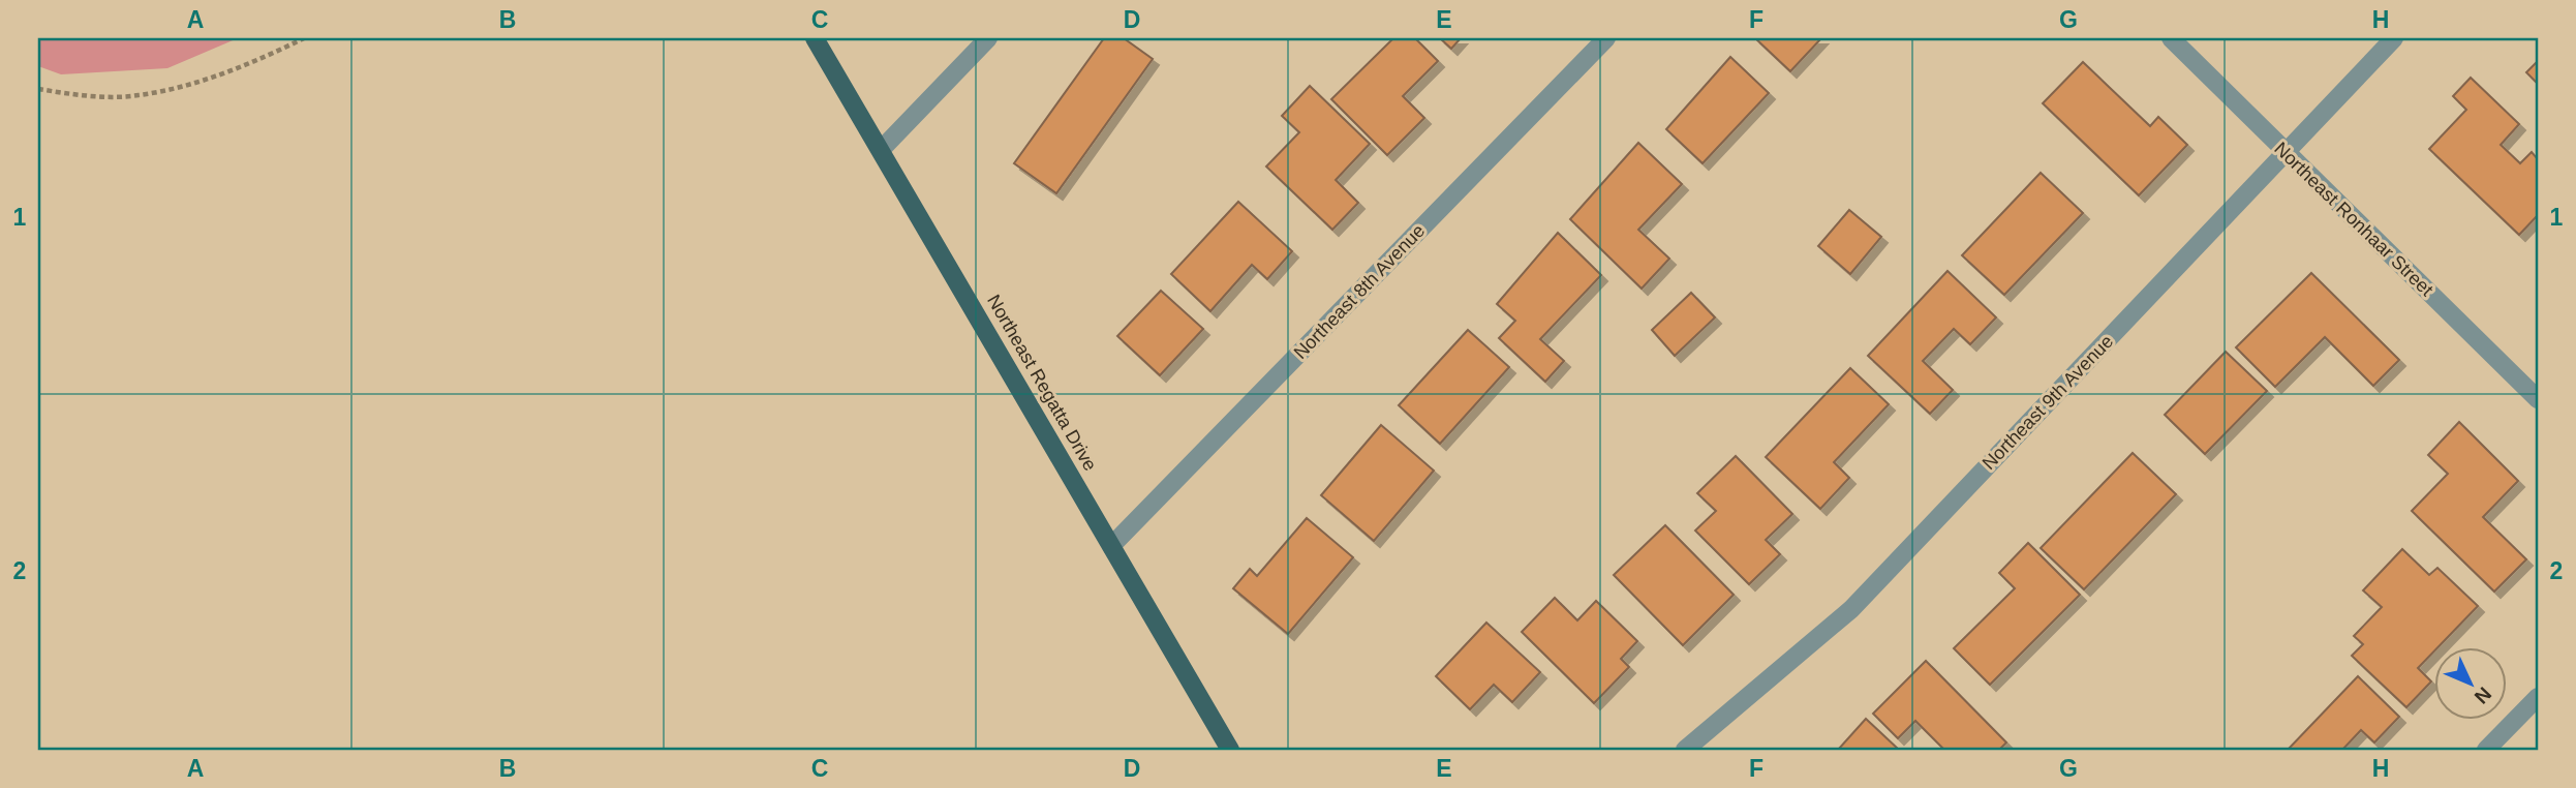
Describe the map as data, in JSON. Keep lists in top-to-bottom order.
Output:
{
  "streets": {
    "main road": ["Northeast Regatta Drive"],
    "street": ["Northeast Ronhaar Street", "Northeast 8th Avenue", "Northeast 9th Avenue"]
  },
  "crossings": [
    ["Northeast Ronhaar Street", "Northeast 9th Avenue"],
    ["Northeast 8th Avenue", "Northeast Regatta Drive"]
  ],
  "north": "bottom right",
  "grid": {
    "columns": [
      "A",
      "B",
      "C",
      "D",
      "E",
      "F",
      "G",
      "H"
    ],
    "rows": ["1", "2"]
  }
}
